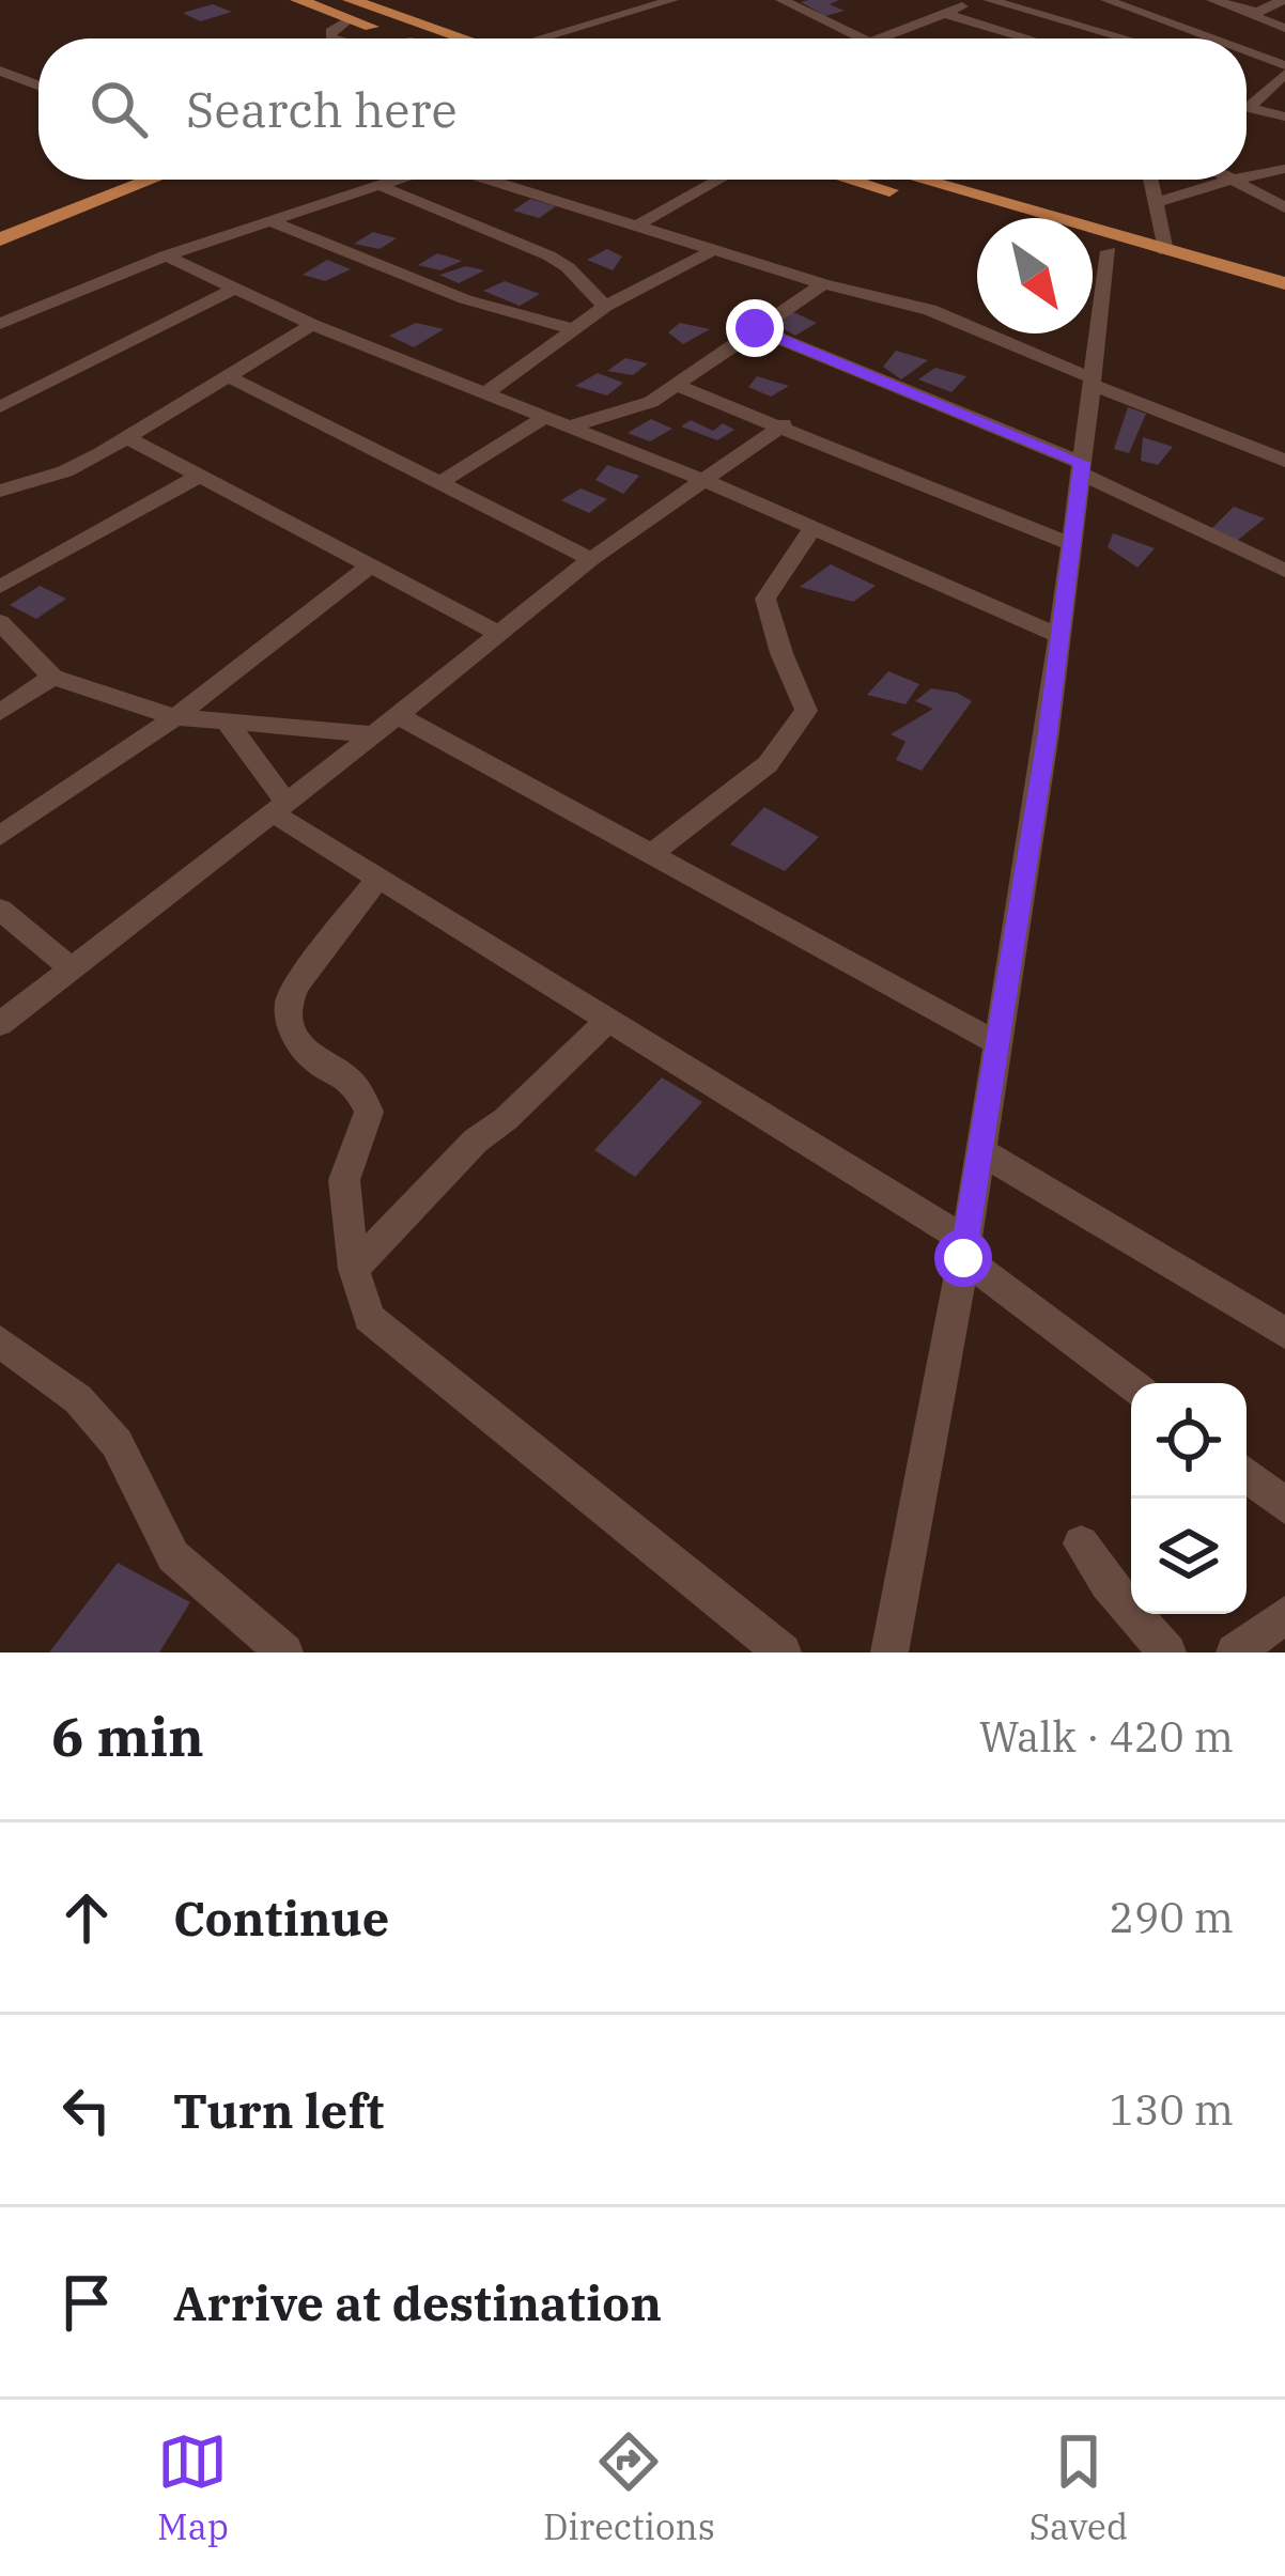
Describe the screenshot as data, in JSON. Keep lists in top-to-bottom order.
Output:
{
  "north": "bottom right",
  "page": {
    "search": "Search here",
    "heading": ["6 min", "Walk · 420 m"],
    "list": [
      ["Continue", "290 m"],
      ["Turn left", "130 m"],
      "Arrive at destination"
    ],
    "nav": ["Map", "Directions", "Saved"]
  }
}
